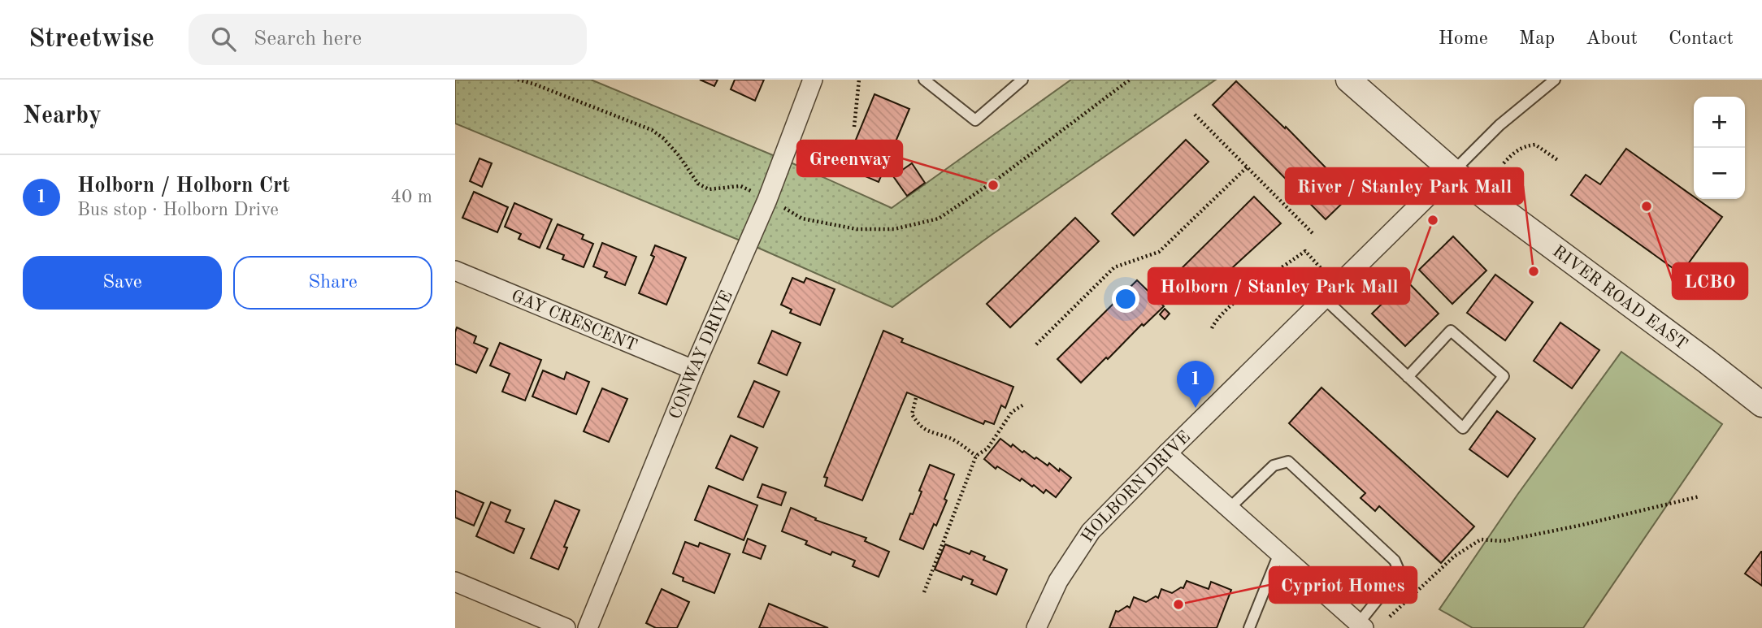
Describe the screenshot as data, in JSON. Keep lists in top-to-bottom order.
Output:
{
  "streets": {
    "street": [
      "RIVER ROAD EAST",
      "GAY CRESCENT",
      "CONWAY DRIVE",
      "HOLBORN DRIVE"
    ]
  },
  "crossings": [
    ["RIVER ROAD EAST", "HOLBORN DRIVE"],
    ["GAY CRESCENT", "CONWAY DRIVE"]
  ],
  "places": [
    "Greenway",
    "LCBO",
    "Holborn / Stanley Park Mall",
    "River / Stanley Park Mall",
    "Cypriot Homes"
  ],
  "page": {
    "header": "Streetwise",
    "search": "Search here",
    "nav": [
      "Home",
      "Map",
      "About",
      "Contact"
    ],
    "heading": "Nearby",
    "map_buttons": ["+", "−"],
    "list": [
      {
        "mark": "1",
        "name": "Holborn / Holborn Crt",
        "note": "Bus stop · Holborn Drive",
        "value": "40 m"
      }
    ],
    "buttons": ["Save", "Share"],
    "pins": "1"
  }
}
